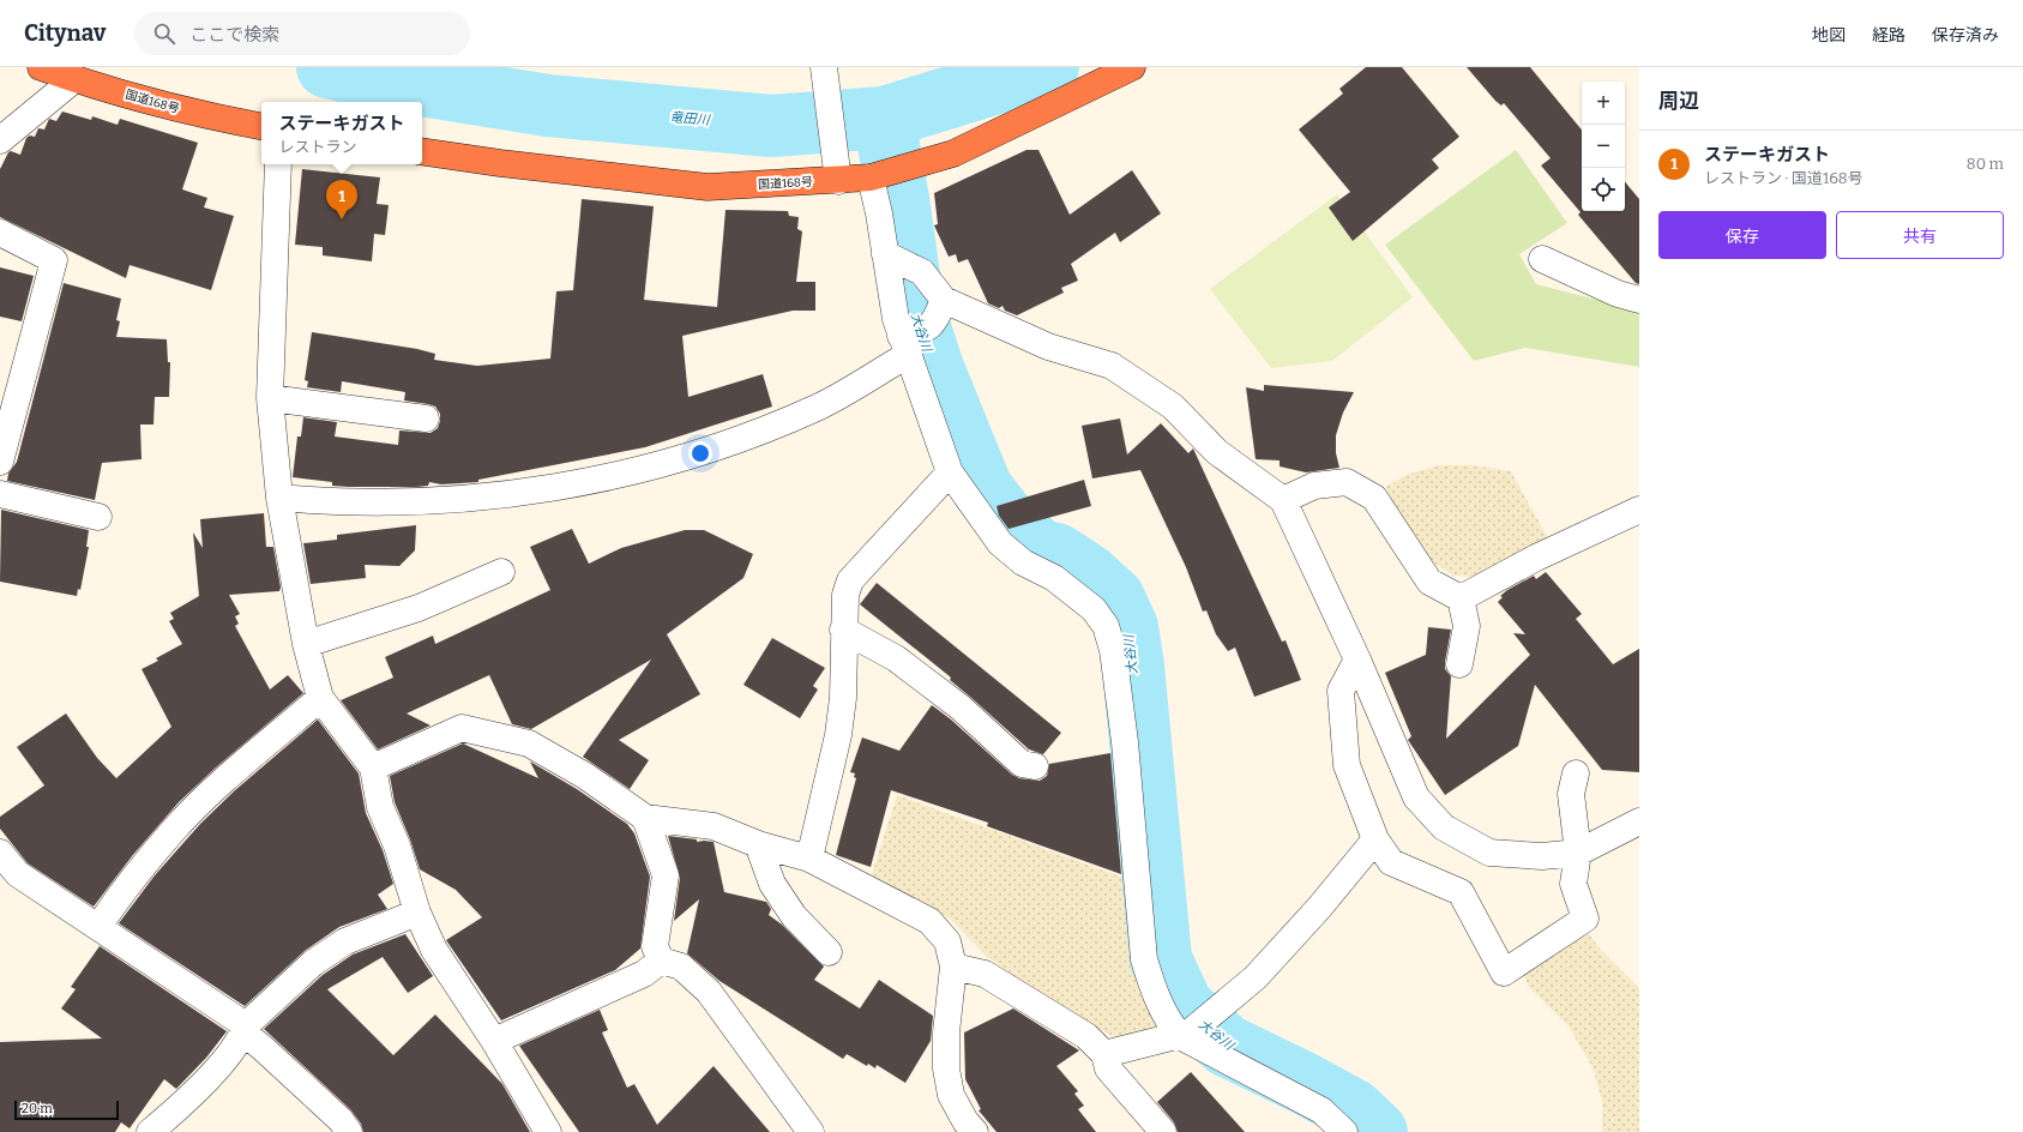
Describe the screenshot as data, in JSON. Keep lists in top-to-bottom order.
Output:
{
  "streets": {
    "highway": ["国道168号"]
  },
  "water": ["竜田川", "大谷川"],
  "scale_bar": "20 m",
  "page": {
    "header": "Citynav",
    "search": "ここで検索",
    "nav": ["地図", "経路", "保存済み"],
    "heading": "周辺",
    "map_buttons": ["+", "−"],
    "popup": ["ステーキガスト", "レストラン"],
    "list": [
      {
        "mark": "1",
        "name": "ステーキガスト",
        "note": "レストラン · 国道168号",
        "value": "80 m"
      }
    ],
    "pins": "1",
    "buttons": ["保存", "共有"],
    "scale": "20 m"
  }
}
